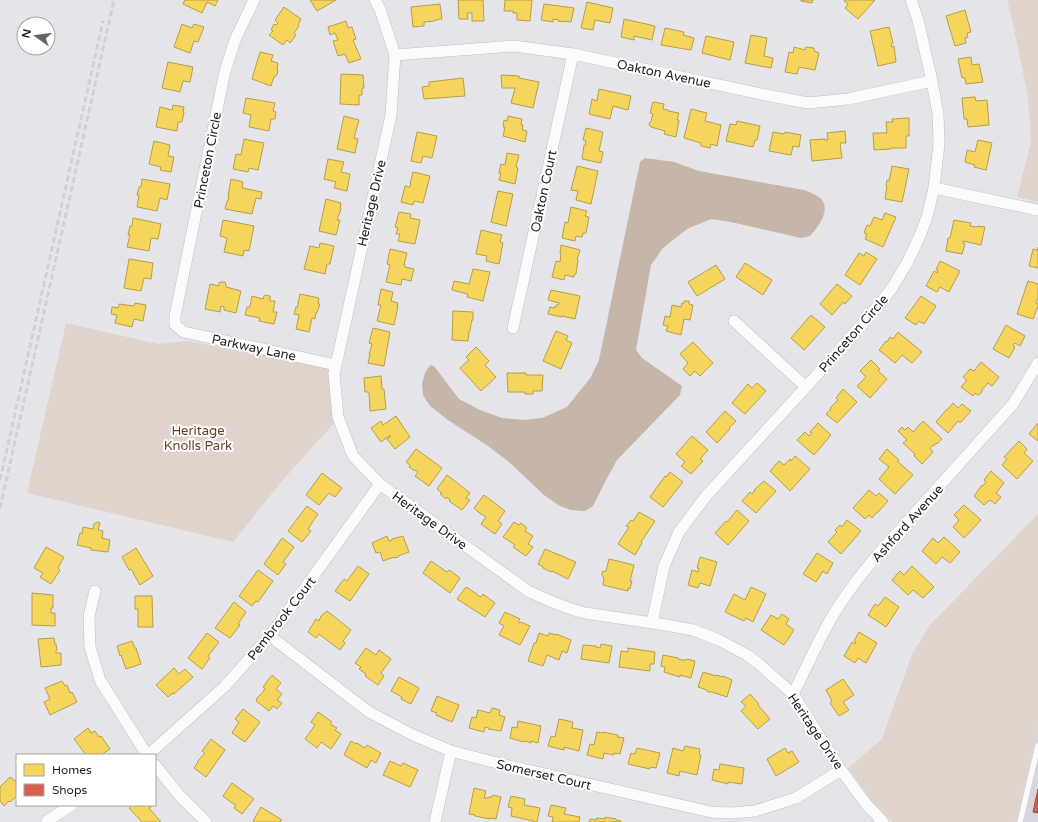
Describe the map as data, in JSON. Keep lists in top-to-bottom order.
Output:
{
  "streets": {
    "street": [
      "Oakton Avenue",
      "Princeton Circle",
      "Oakton Court",
      "Heritage Drive",
      "Parkway Lane",
      "Ashford Avenue",
      "Pembrook Court",
      "Somerset Court"
    ]
  },
  "crossings": [
    ["Oakton Avenue", "Princeton Circle"],
    ["Oakton Avenue", "Oakton Court"],
    ["Oakton Avenue", "Heritage Drive"],
    ["Princeton Circle", "Heritage Drive"],
    ["Princeton Circle", "Parkway Lane"],
    ["Heritage Drive", "Parkway Lane"],
    ["Heritage Drive", "Ashford Avenue"],
    ["Heritage Drive", "Pembrook Court"],
    ["Heritage Drive", "Somerset Court"],
    ["Pembrook Court", "Somerset Court"]
  ],
  "parks": ["Heritage Knolls Park"],
  "legend": ["Homes", "Shops"],
  "north": "left"
}
